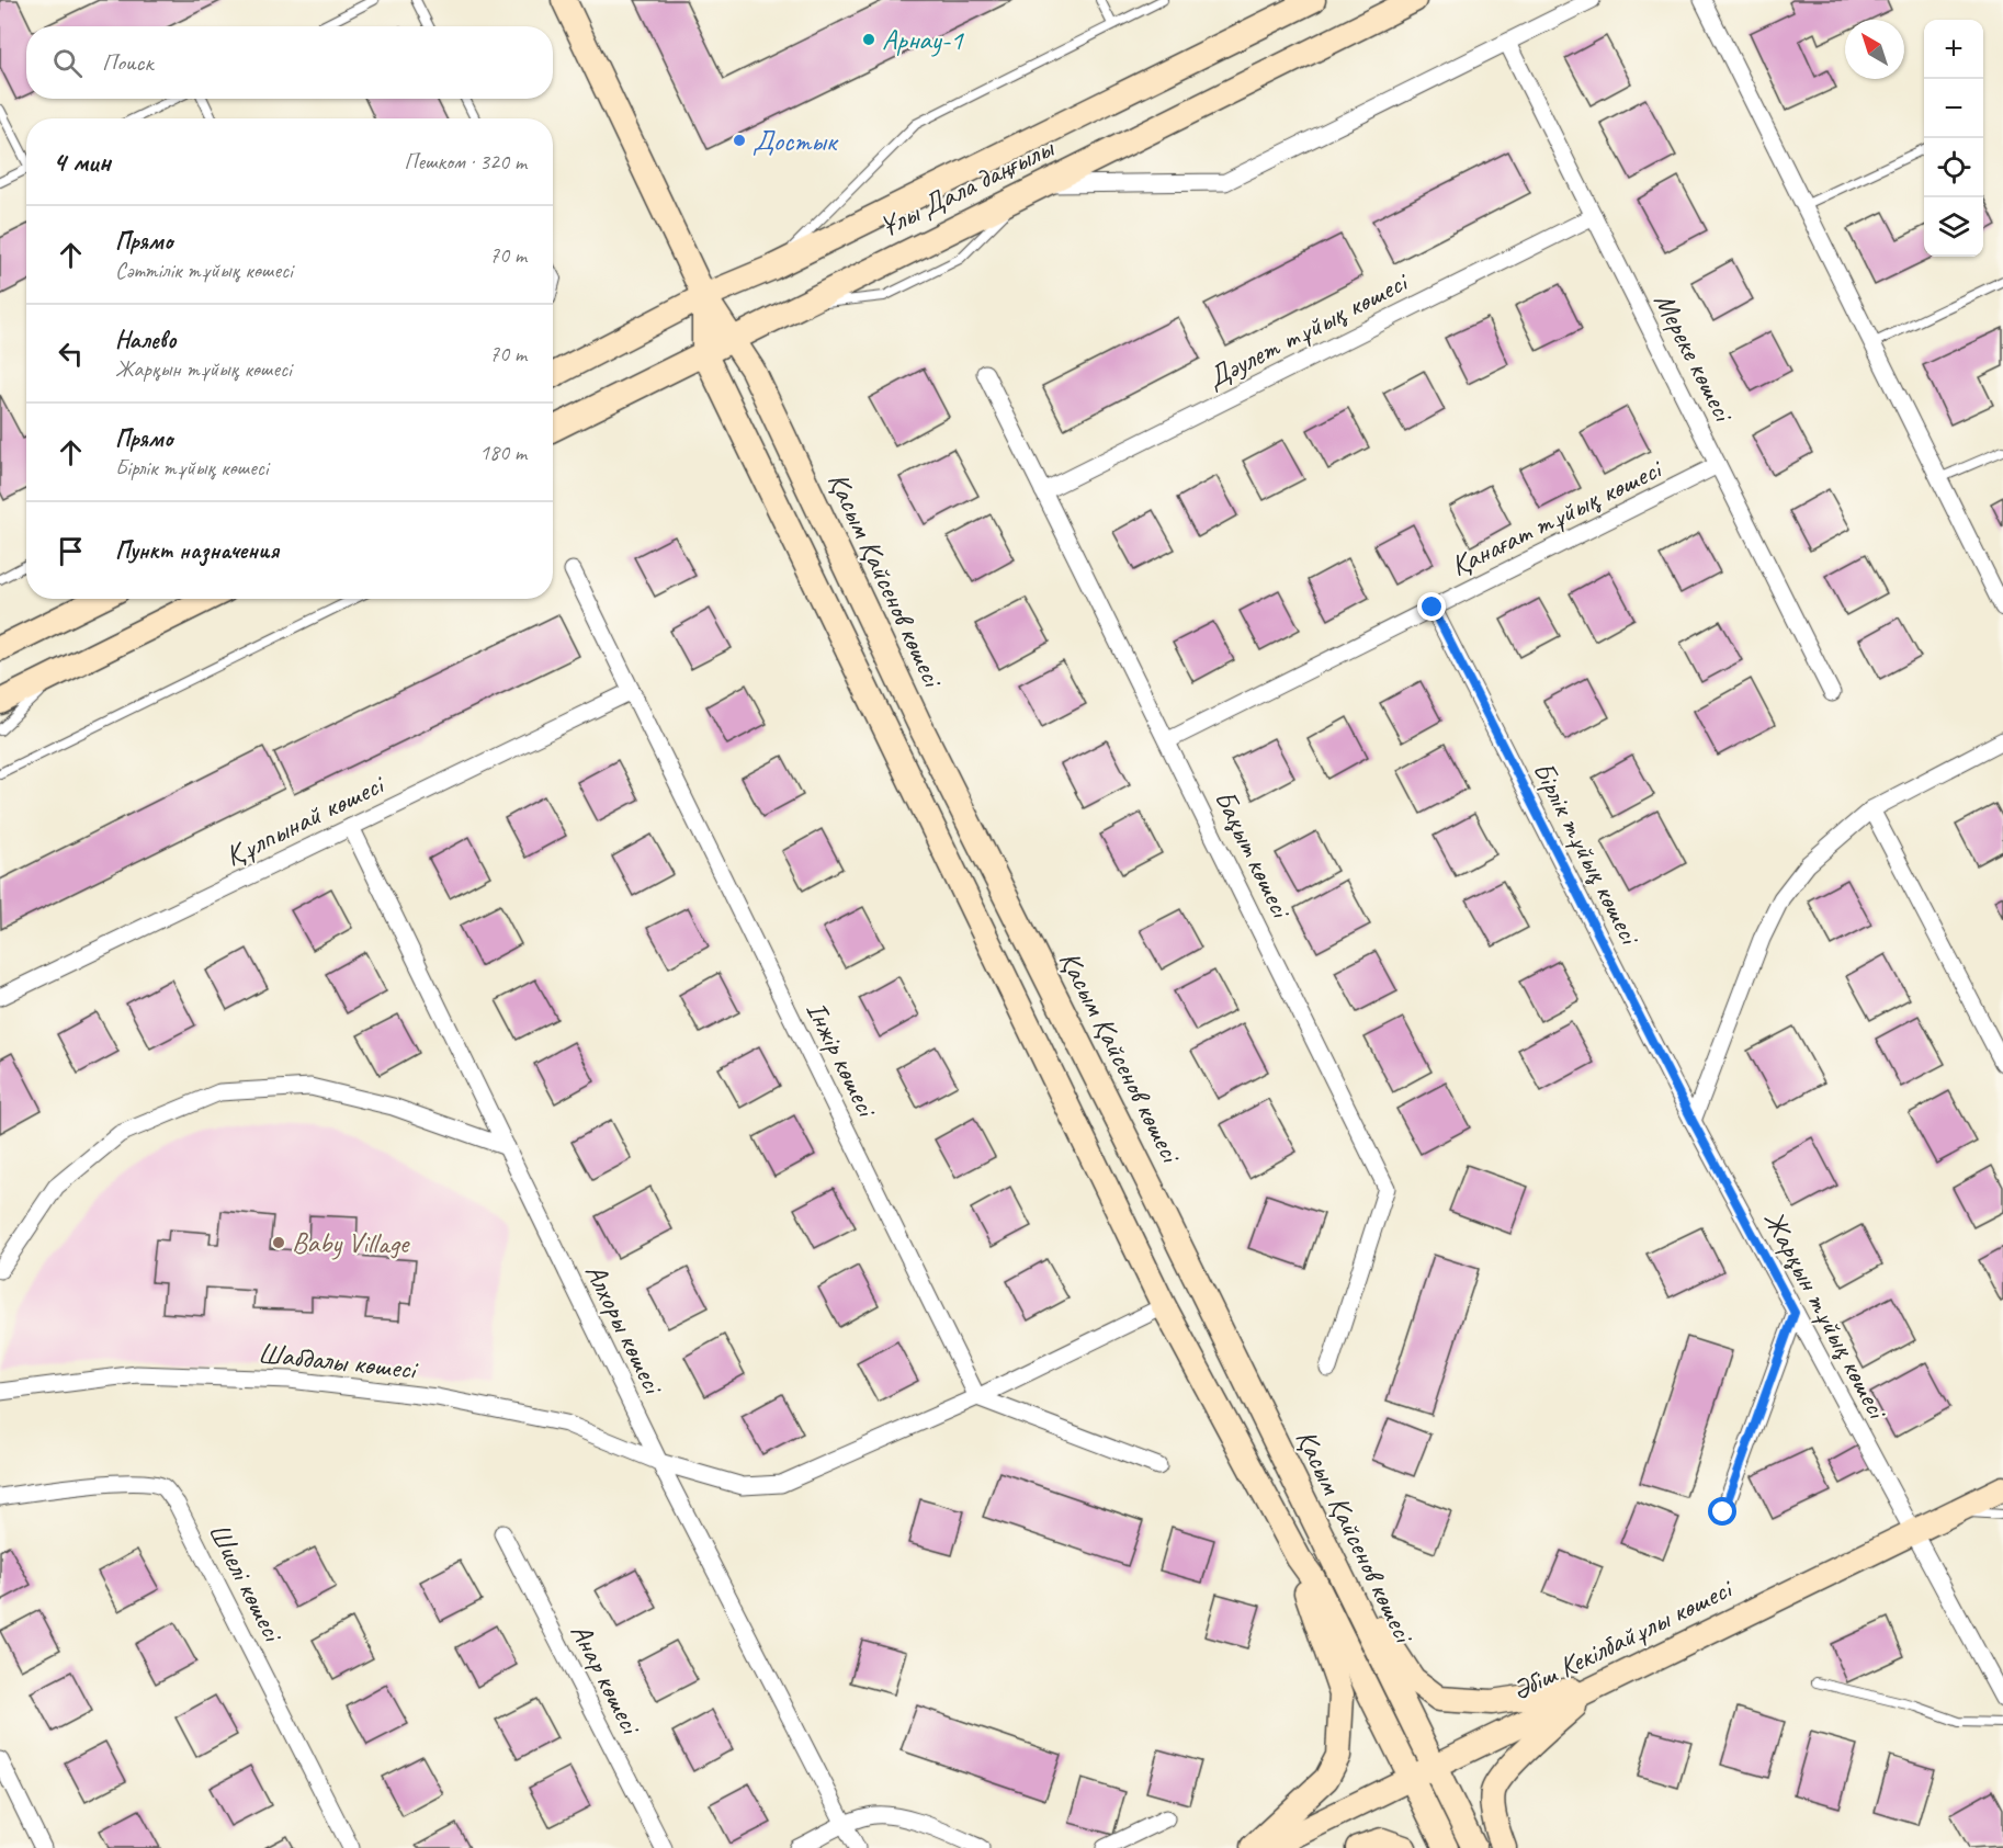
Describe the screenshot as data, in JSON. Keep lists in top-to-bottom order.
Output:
{
  "streets": {
    "street": [
      "Ұлы Дала даңғылы",
      "Дәулет тұйық көшесі",
      "Мереке көшесі",
      "Қанағат тұйық көшесі",
      "Қасым Қайсенов көшесі",
      "Құлпынай көшесі",
      "Бірлік тұйық көшесі",
      "Бақыт көшесі",
      "Інжір көшесі",
      "Жарқын тұйық көшесі",
      "Алхоры көшесі",
      "Шабдалы көшесі",
      "Шиелі көшесі",
      "Әбіш Кекілбайұлы көшесі",
      "Анар көшесі"
    ]
  },
  "crossings": [
    ["Ұлы Дала даңғылы", "Қасым Қайсенов көшесі"],
    ["Дәулет тұйық көшесі", "Мереке көшесі"],
    ["Дәулет тұйық көшесі", "Бақыт көшесі"],
    ["Мереке көшесі", "Қанағат тұйық көшесі"],
    ["Қанағат тұйық көшесі", "Бірлік тұйық көшесі"],
    ["Қанағат тұйық көшесі", "Бақыт көшесі"],
    ["Қасым Қайсенов көшесі", "Шабдалы көшесі"],
    ["Қасым Қайсенов көшесі", "Әбіш Кекілбайұлы көшесі"],
    ["Құлпынай көшесі", "Інжір көшесі"],
    ["Құлпынай көшесі", "Алхоры көшесі"],
    ["Бірлік тұйық көшесі", "Жарқын тұйық көшесі"],
    ["Інжір көшесі", "Шабдалы көшесі"],
    ["Жарқын тұйық көшесі", "Әбіш Кекілбайұлы көшесі"],
    ["Алхоры көшесі", "Шабдалы көшесі"]
  ],
  "places": ["Арнау-1", "Достык", "Baby Village"],
  "north": "top left",
  "page": {
    "map_buttons": ["+", "−"],
    "search": "Поиск",
    "heading": ["4 мин", "Пешком · 320 m"],
    "list": [
      ["Прямо", "Сәттілік тұйық көшесі", "70 m"],
      ["Налево", "Жарқын тұйық көшесі", "70 m"],
      ["Прямо", "Бірлік тұйық көшесі", "180 m"],
      "Пункт назначения"
    ]
  }
}
